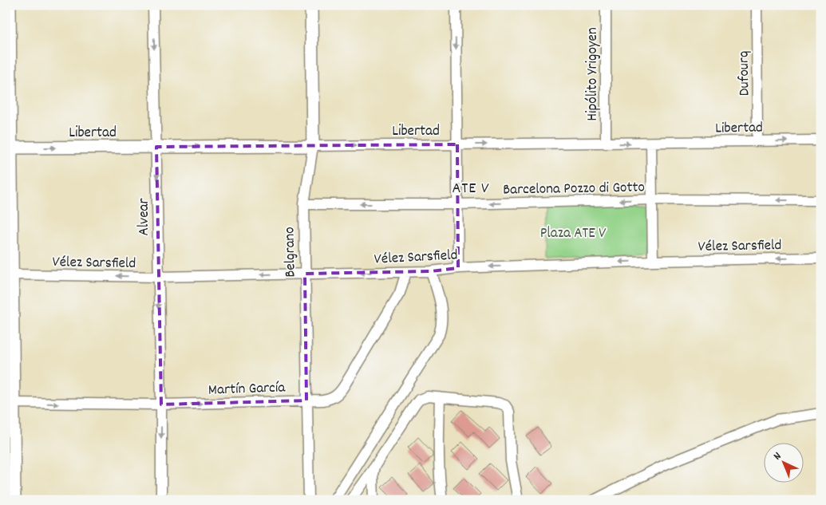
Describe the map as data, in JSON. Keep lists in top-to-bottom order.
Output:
{
  "streets": {
    "main road": ["Libertad", "Belgrano"],
    "street": [
      "Dufourq",
      "Hipólito Yrigoyen",
      "Barcelona Pozzo di Gotto",
      "Alvear",
      "Vélez Sarsfield",
      "Martín García"
    ]
  },
  "crossings": [
    ["Dufourq", "Libertad"],
    ["Hipólito Yrigoyen", "Libertad"],
    ["Libertad", "Alvear"],
    ["Libertad", "Belgrano"],
    ["Barcelona Pozzo di Gotto", "Belgrano"],
    ["Alvear", "Vélez Sarsfield"],
    ["Alvear", "Martín García"],
    ["Vélez Sarsfield", "Belgrano"],
    ["Vélez Sarsfield", "Martín García"],
    ["Belgrano", "Martín García"]
  ],
  "one_way": [
    "Libertad",
    "Barcelona Pozzo di Gotto",
    "Alvear",
    "Vélez Sarsfield",
    "Martín García"
  ],
  "districts": ["ATE V"],
  "parks": ["Plaza ATE V"],
  "north": "top left"
}
